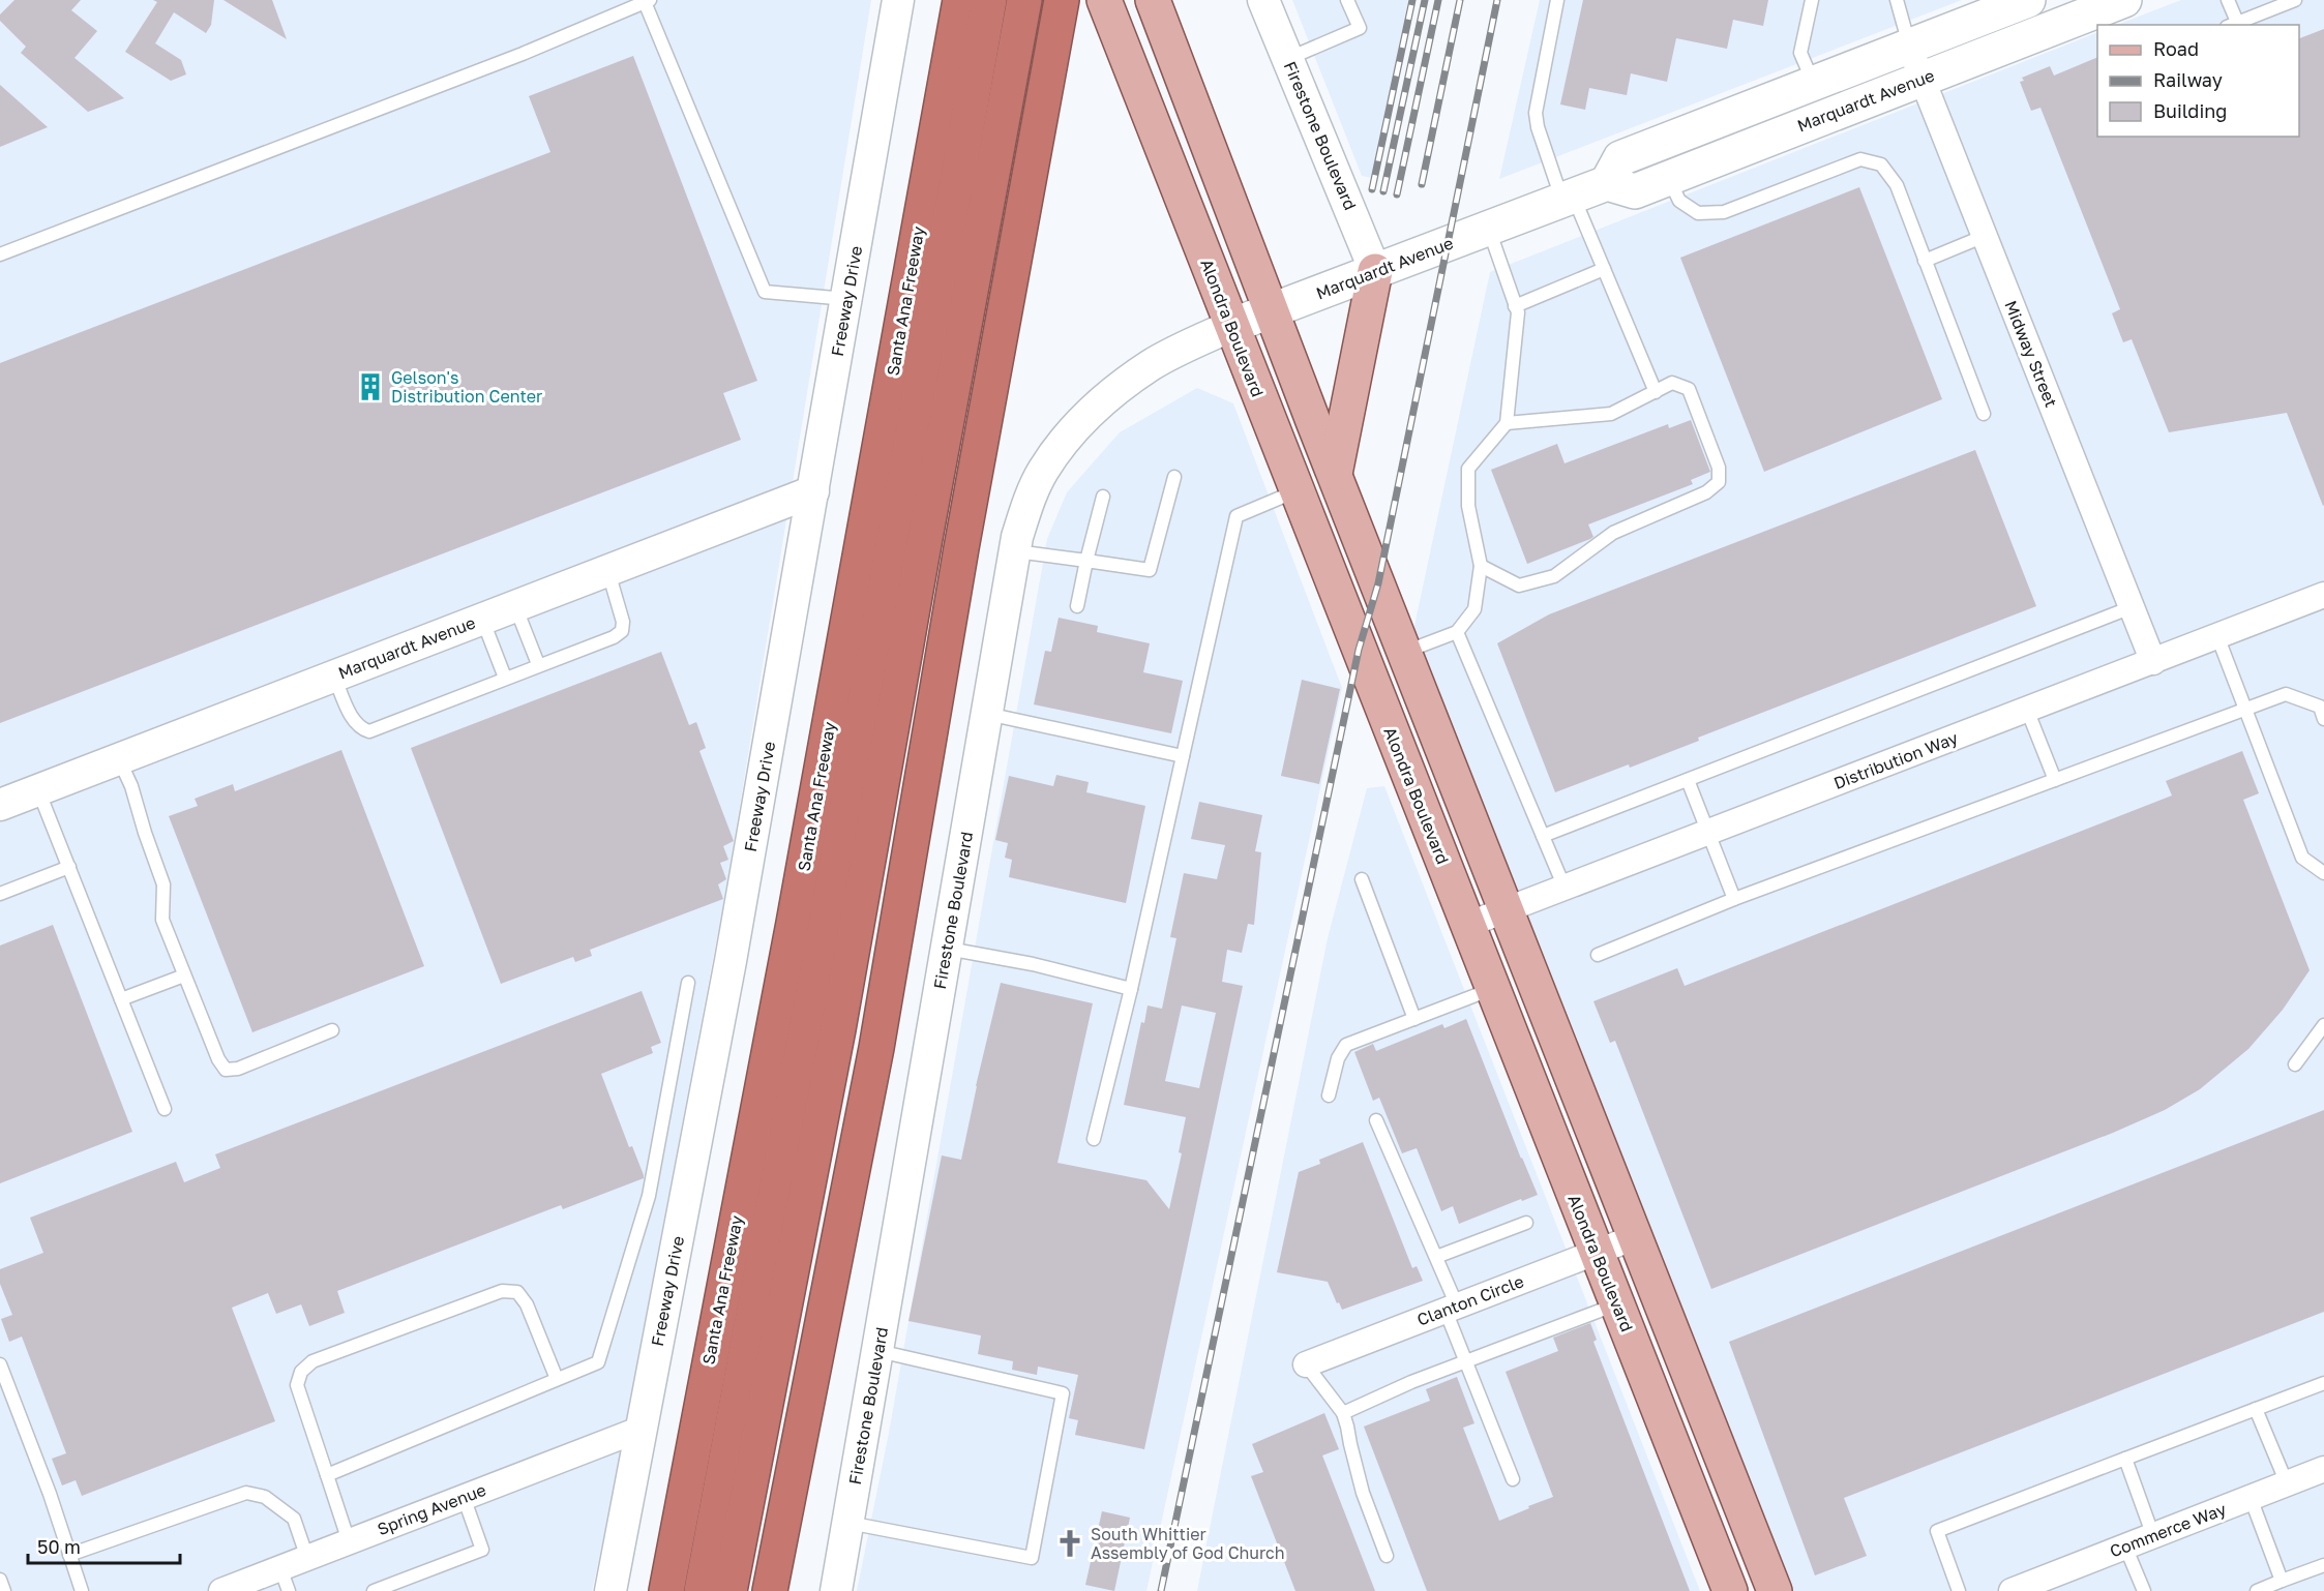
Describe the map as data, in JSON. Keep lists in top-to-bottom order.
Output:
{
  "streets": {
    "highway": ["Santa Ana Freeway"],
    "main road": ["Marquardt Avenue", "Alondra Boulevard"],
    "street": [
      "Firestone Boulevard",
      "Freeway Drive",
      "Midway Street",
      "Distribution Way",
      "Clanton Circle",
      "Spring Avenue",
      "Commerce Way"
    ]
  },
  "crossings": [
    ["Marquardt Avenue", "Firestone Boulevard"],
    ["Marquardt Avenue", "Freeway Drive"],
    ["Marquardt Avenue", "Alondra Boulevard"],
    ["Marquardt Avenue", "Midway Street"],
    ["Firestone Boulevard", "Alondra Boulevard"],
    ["Freeway Drive", "Spring Avenue"],
    ["Alondra Boulevard", "Distribution Way"],
    ["Alondra Boulevard", "Clanton Circle"],
    ["Midway Street", "Distribution Way"]
  ],
  "places": {
    "building": ["Gelson's Distribution Center"],
    "church": ["South Whittier Assembly of God Church"]
  },
  "legend": ["Road", "Railway", "Building"],
  "scale_bar": "50 m"
}
